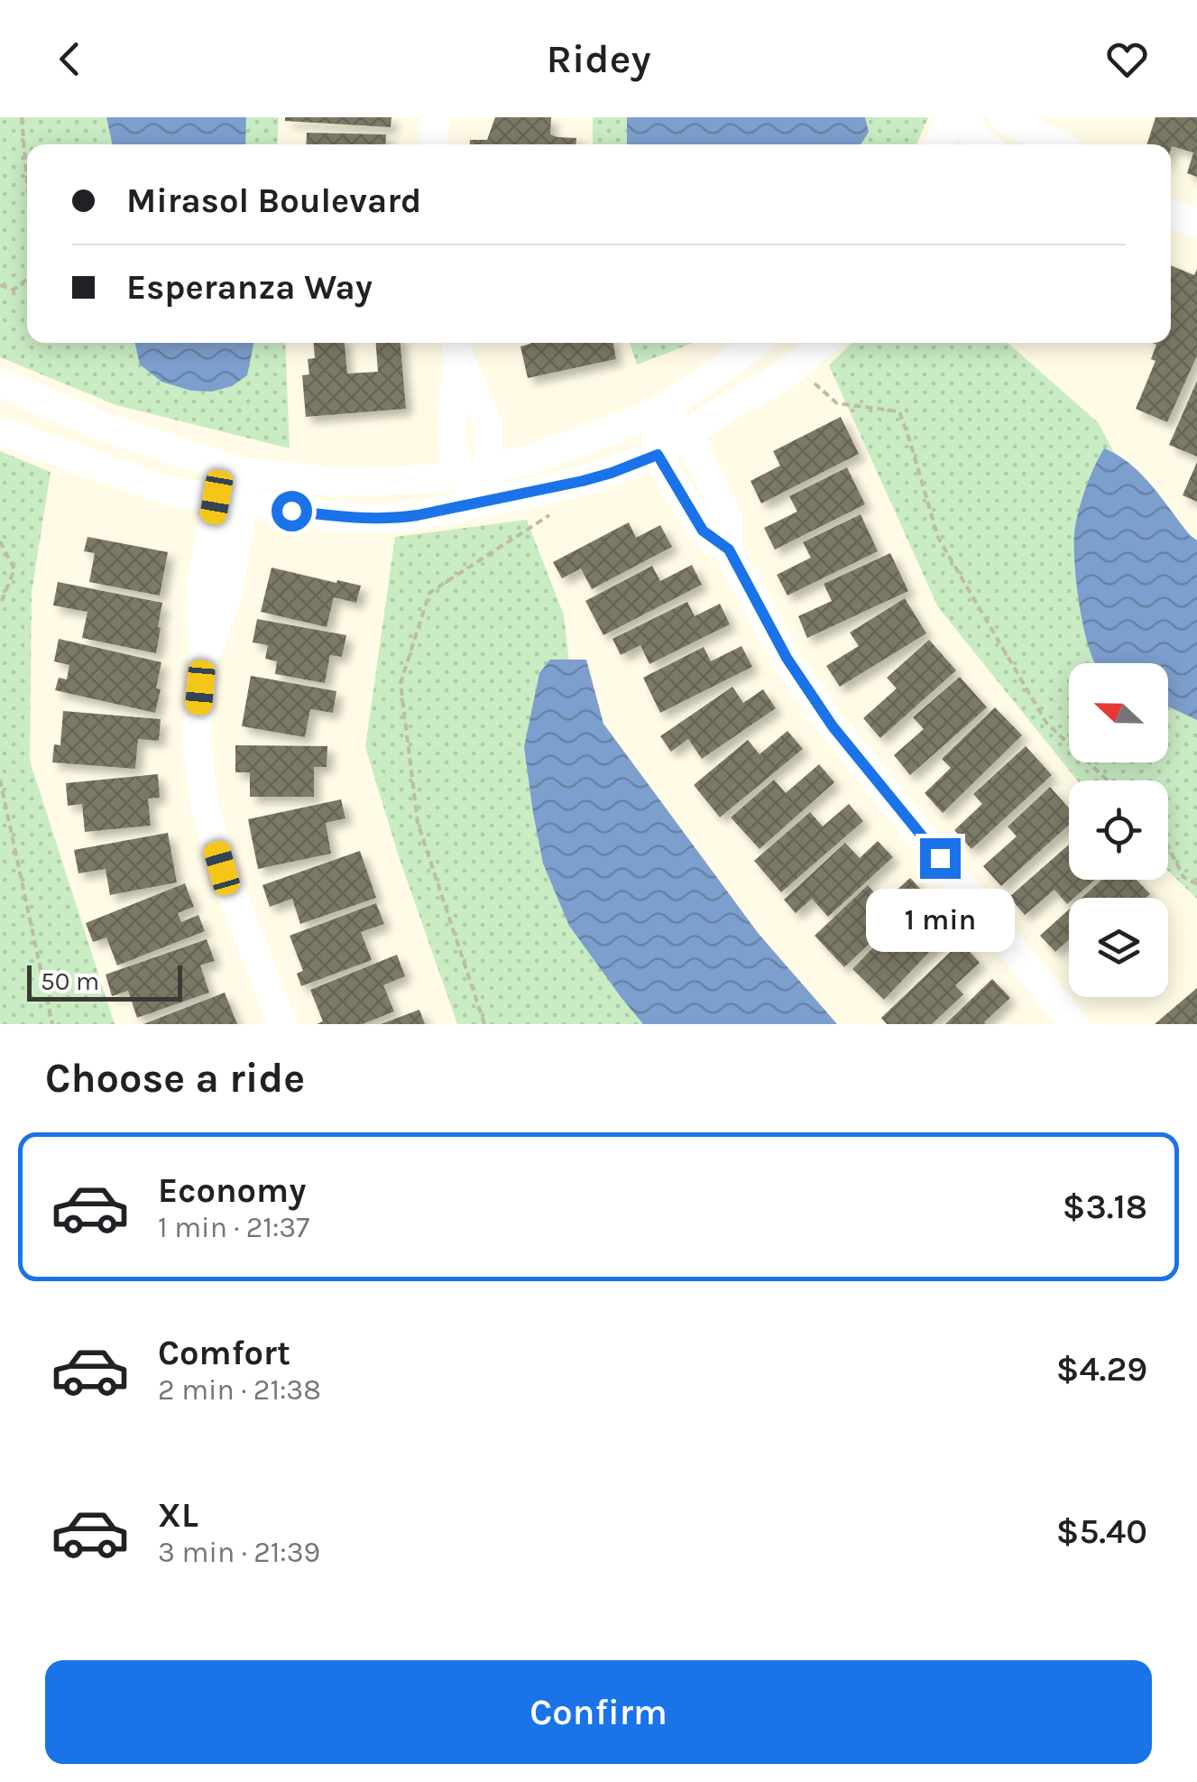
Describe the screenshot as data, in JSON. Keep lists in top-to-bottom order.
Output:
{
  "scale_bar": "50 m",
  "north": "left",
  "page": {
    "header": "Ridey",
    "banner": ["Mirasol Boulevard", "Esperanza Way"],
    "bubble": "1 min",
    "scale": "50 m",
    "heading": "Choose a ride",
    "list": [
      {
        "name": "Economy",
        "note": "1 min · 21:37",
        "value": "$3.18"
      },
      {
        "name": "Comfort",
        "note": "2 min · 21:38",
        "value": "$4.29"
      },
      {
        "name": "XL",
        "note": "3 min · 21:39",
        "value": "$5.40"
      }
    ],
    "buttons": "Confirm"
  }
}
